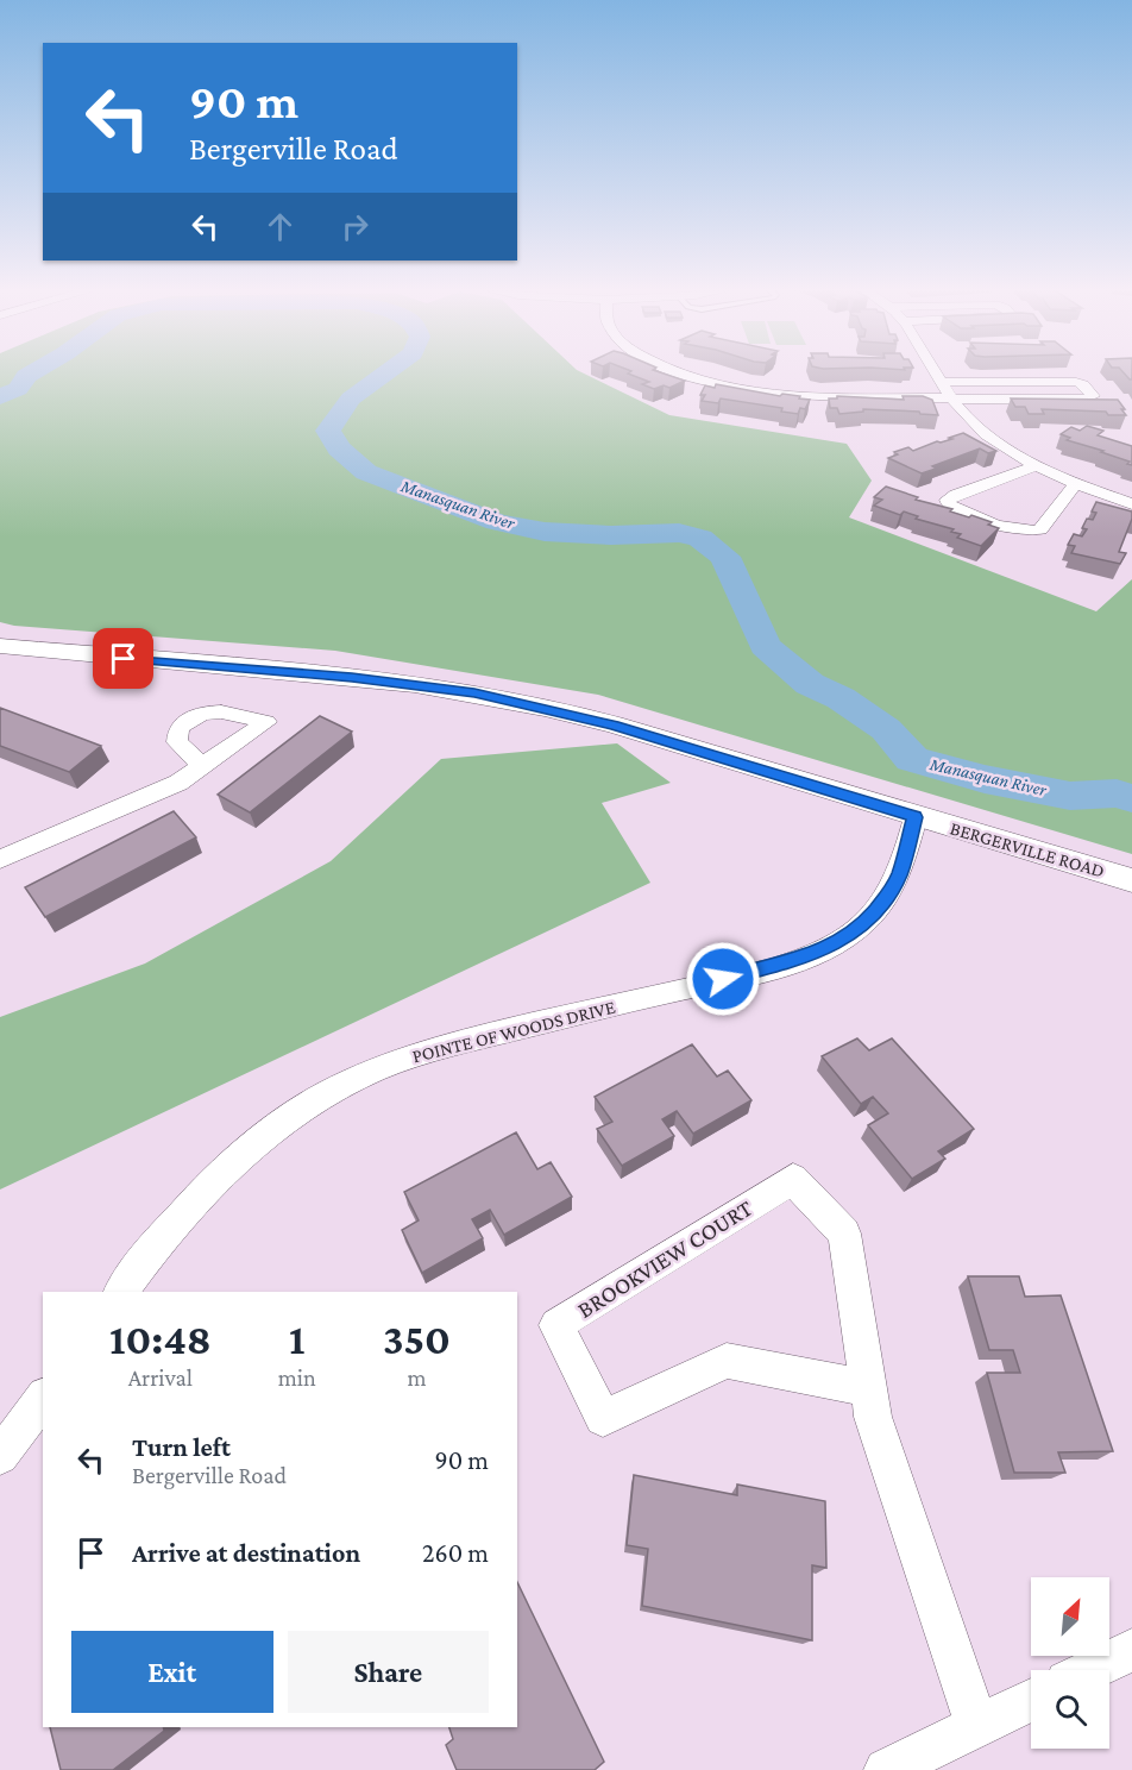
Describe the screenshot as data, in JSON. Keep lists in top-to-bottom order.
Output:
{
  "streets": {
    "street": ["BERGERVILLE ROAD", "POINTE OF WOODS DRIVE", "BROOKVIEW COURT"]
  },
  "crossings": [
    ["BERGERVILLE ROAD", "POINTE OF WOODS DRIVE"]
  ],
  "water": ["Manasquan River"],
  "north": "top right",
  "page": {
    "turn": ["90 m", "Bergerville Road"],
    "eta": [
      "10:48",
      "Arrival",
      "1",
      "min",
      "350",
      "m"
    ],
    "list": [
      {
        "name": "Turn left",
        "note": "Bergerville Road",
        "value": "90 m"
      },
      {
        "name": "Arrive at destination",
        "value": "260 m"
      }
    ],
    "buttons": ["Exit", "Share"]
  }
}
